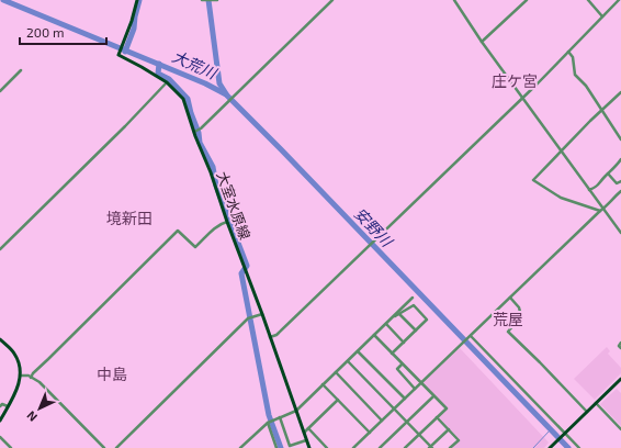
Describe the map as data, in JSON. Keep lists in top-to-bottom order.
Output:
{
  "streets": {
    "main road": ["大室水原線"]
  },
  "districts": [
    "庄ケ宮",
    "境新田",
    "荒屋",
    "中島"
  ],
  "water": ["大荒川", "安野川"],
  "scale_bar": "200 m",
  "north": "bottom left"
}
